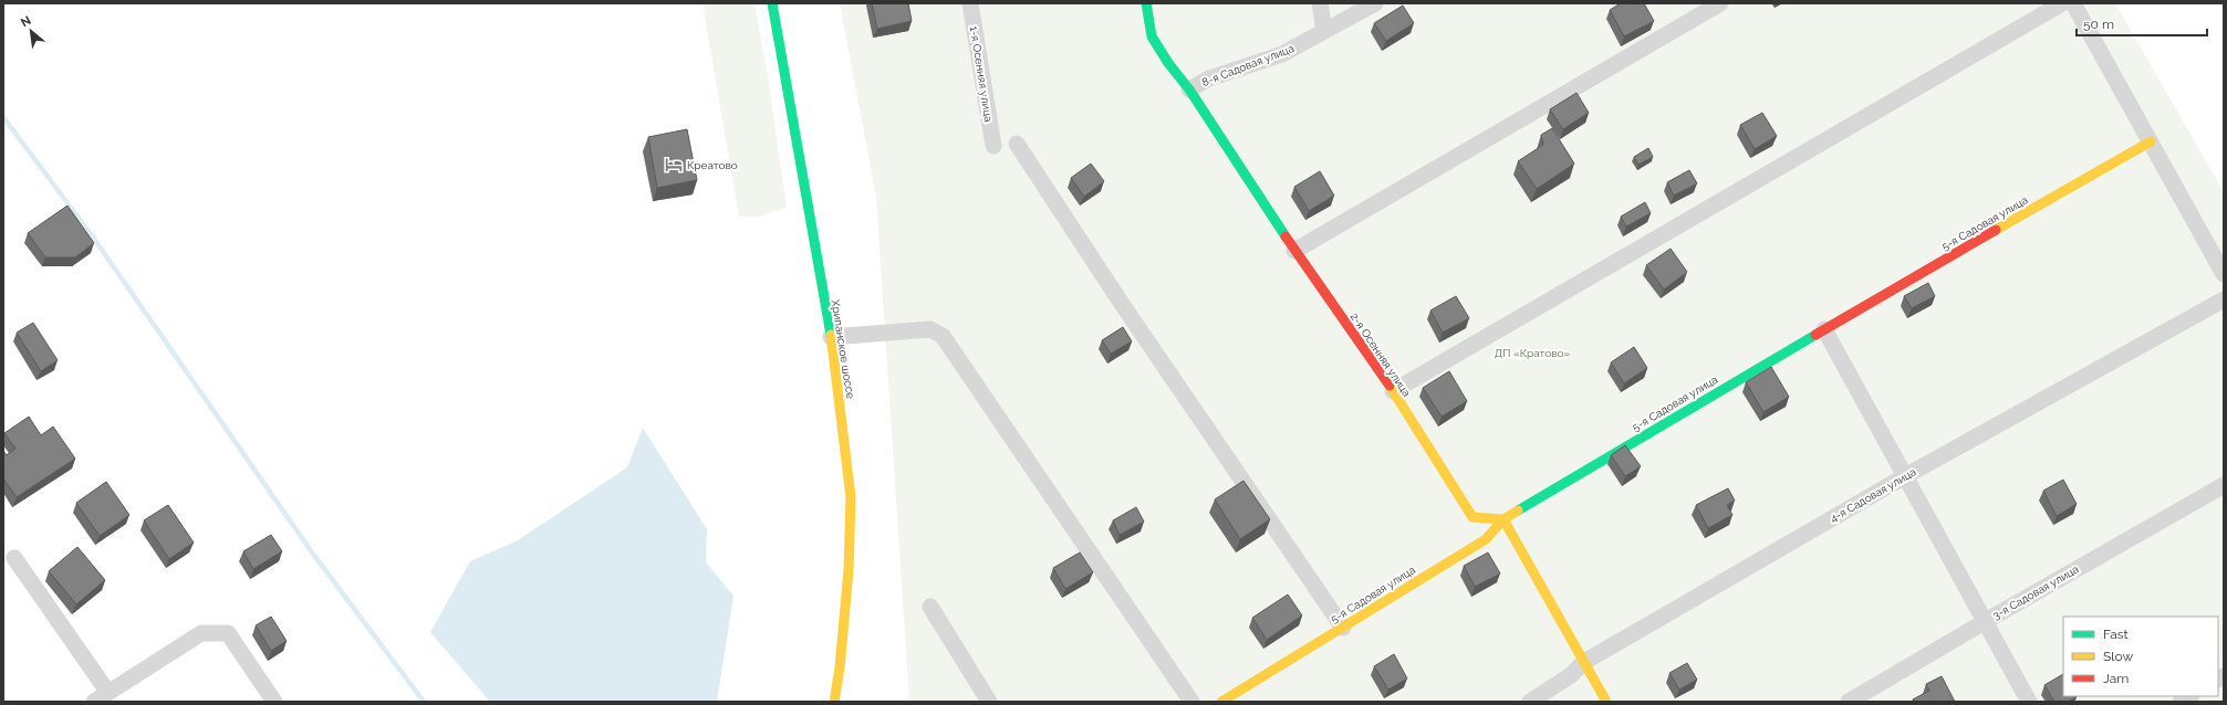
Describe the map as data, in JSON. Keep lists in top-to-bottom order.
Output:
{
  "streets": {
    "street": [
      "8-я Садовая улица",
      "1-я Осенняя улица",
      "5-я Садовая улица",
      "Хрипанское шоссе",
      "2-я Осенняя улица",
      "4-я Садовая улица",
      "3-я Садовая улица"
    ]
  },
  "crossings": [
    ["8-я Садовая улица", "2-я Осенняя улица"],
    ["5-я Садовая улица", "2-я Осенняя улица"]
  ],
  "parks": ["ДП «Кратово»"],
  "places": {
    "hotel": ["Креатово"]
  },
  "legend": ["Fast", "Slow", "Jam"],
  "scale_bar": "50 m",
  "north": "top left"
}
